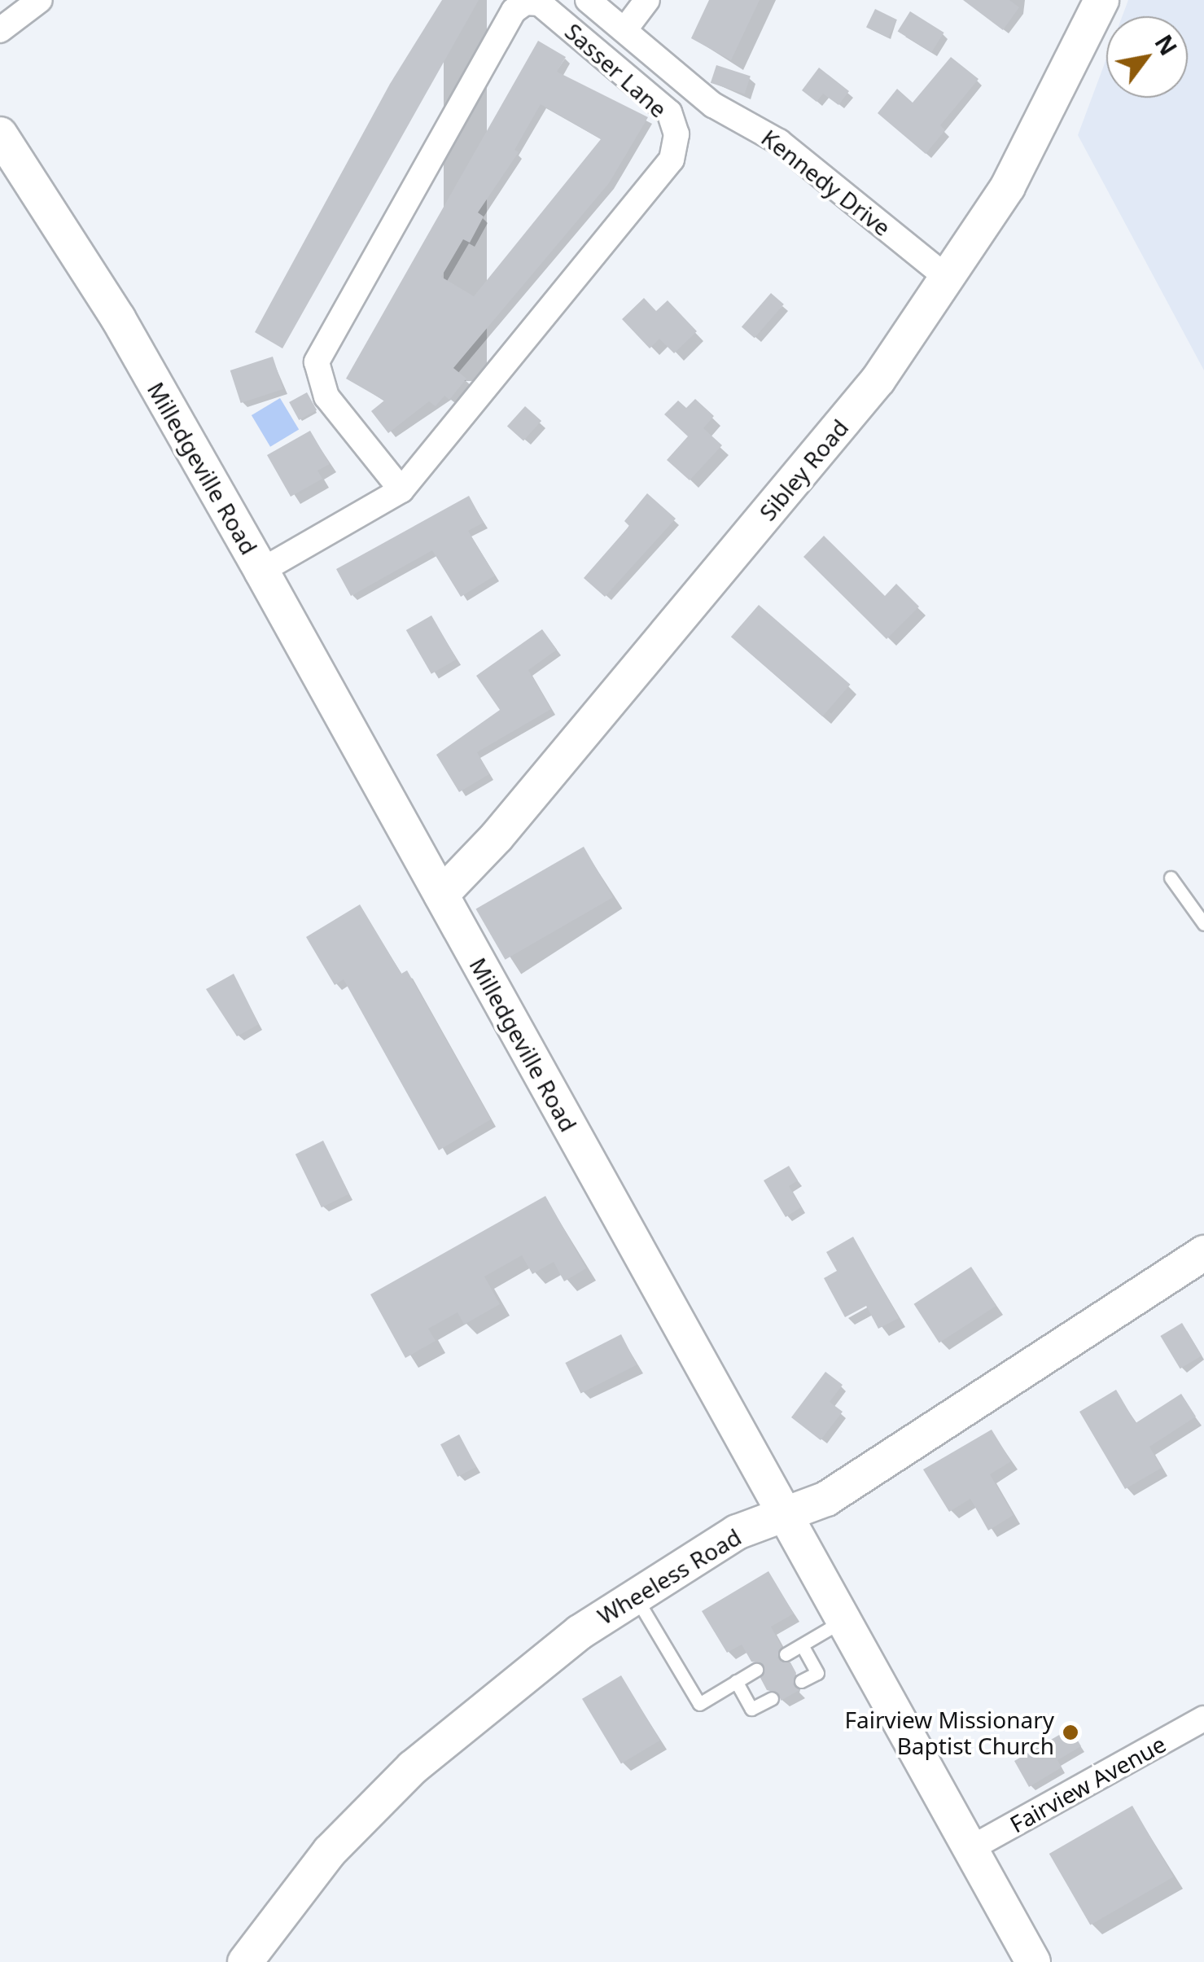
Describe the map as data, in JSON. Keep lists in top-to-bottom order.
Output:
{
  "streets": {
    "street": [
      "Sasser Lane",
      "Kennedy Drive",
      "Milledgeville Road",
      "Sibley Road",
      "Wheeless Road",
      "Fairview Avenue"
    ]
  },
  "crossings": [
    ["Sasser Lane", "Milledgeville Road"],
    ["Kennedy Drive", "Sibley Road"],
    ["Milledgeville Road", "Sibley Road"],
    ["Milledgeville Road", "Wheeless Road"],
    ["Milledgeville Road", "Fairview Avenue"]
  ],
  "places": ["Fairview Missionary Baptist Church"],
  "north": "top right"
}
